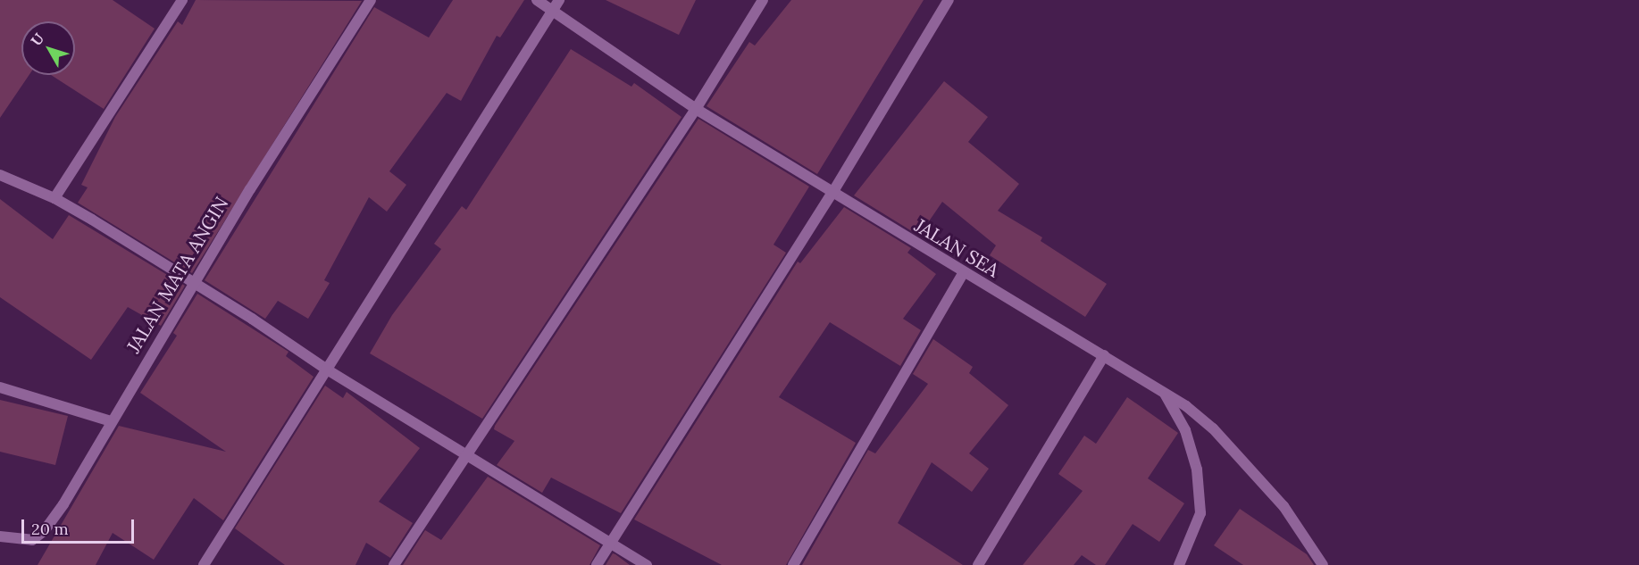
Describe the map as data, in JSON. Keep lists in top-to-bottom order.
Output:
{
  "streets": {
    "street": ["JALAN SEA", "JALAN MATA ANGIN"]
  },
  "scale_bar": "20 m",
  "north": "top left"
}
